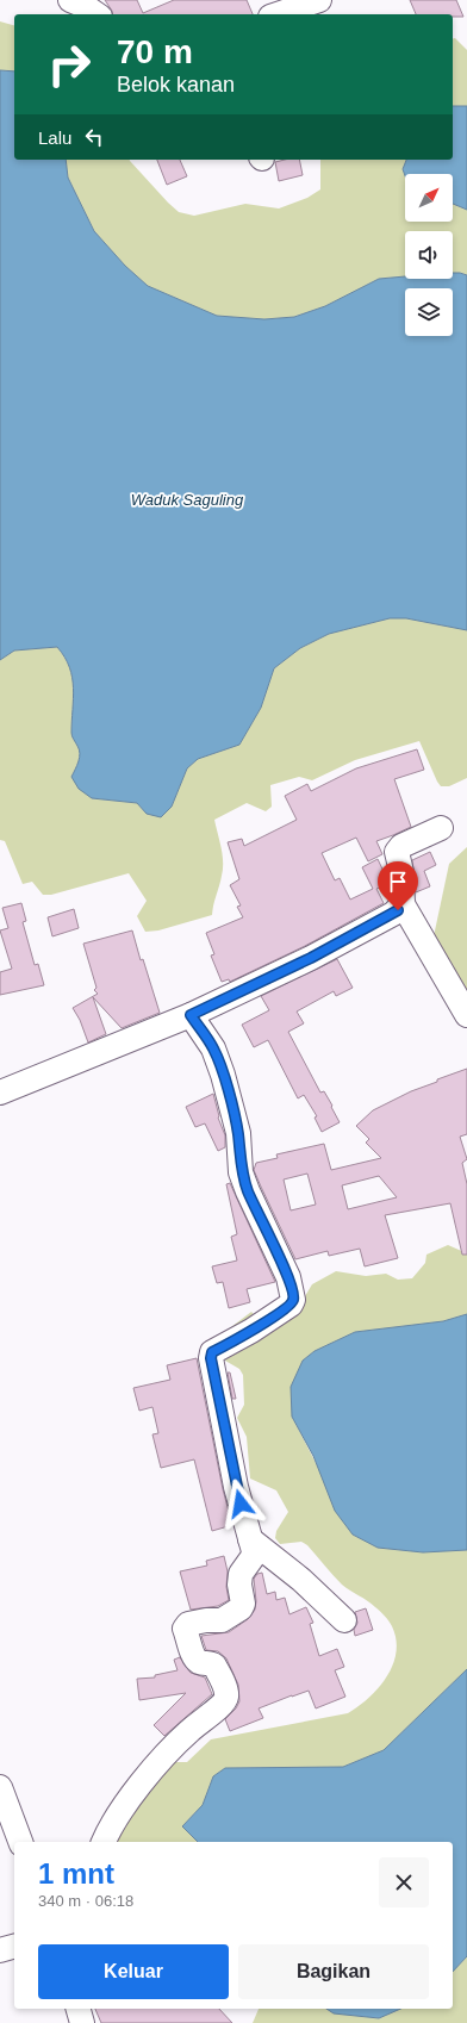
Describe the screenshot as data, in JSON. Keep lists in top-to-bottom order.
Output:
{
  "water": ["Waduk Saguling"],
  "north": "top right",
  "page": {
    "turn": ["70 m", "Belok kanan"],
    "then": "Lalu",
    "heading": ["1 mnt", "340 m · 06:18"],
    "buttons": ["Keluar", "Bagikan"]
  }
}
